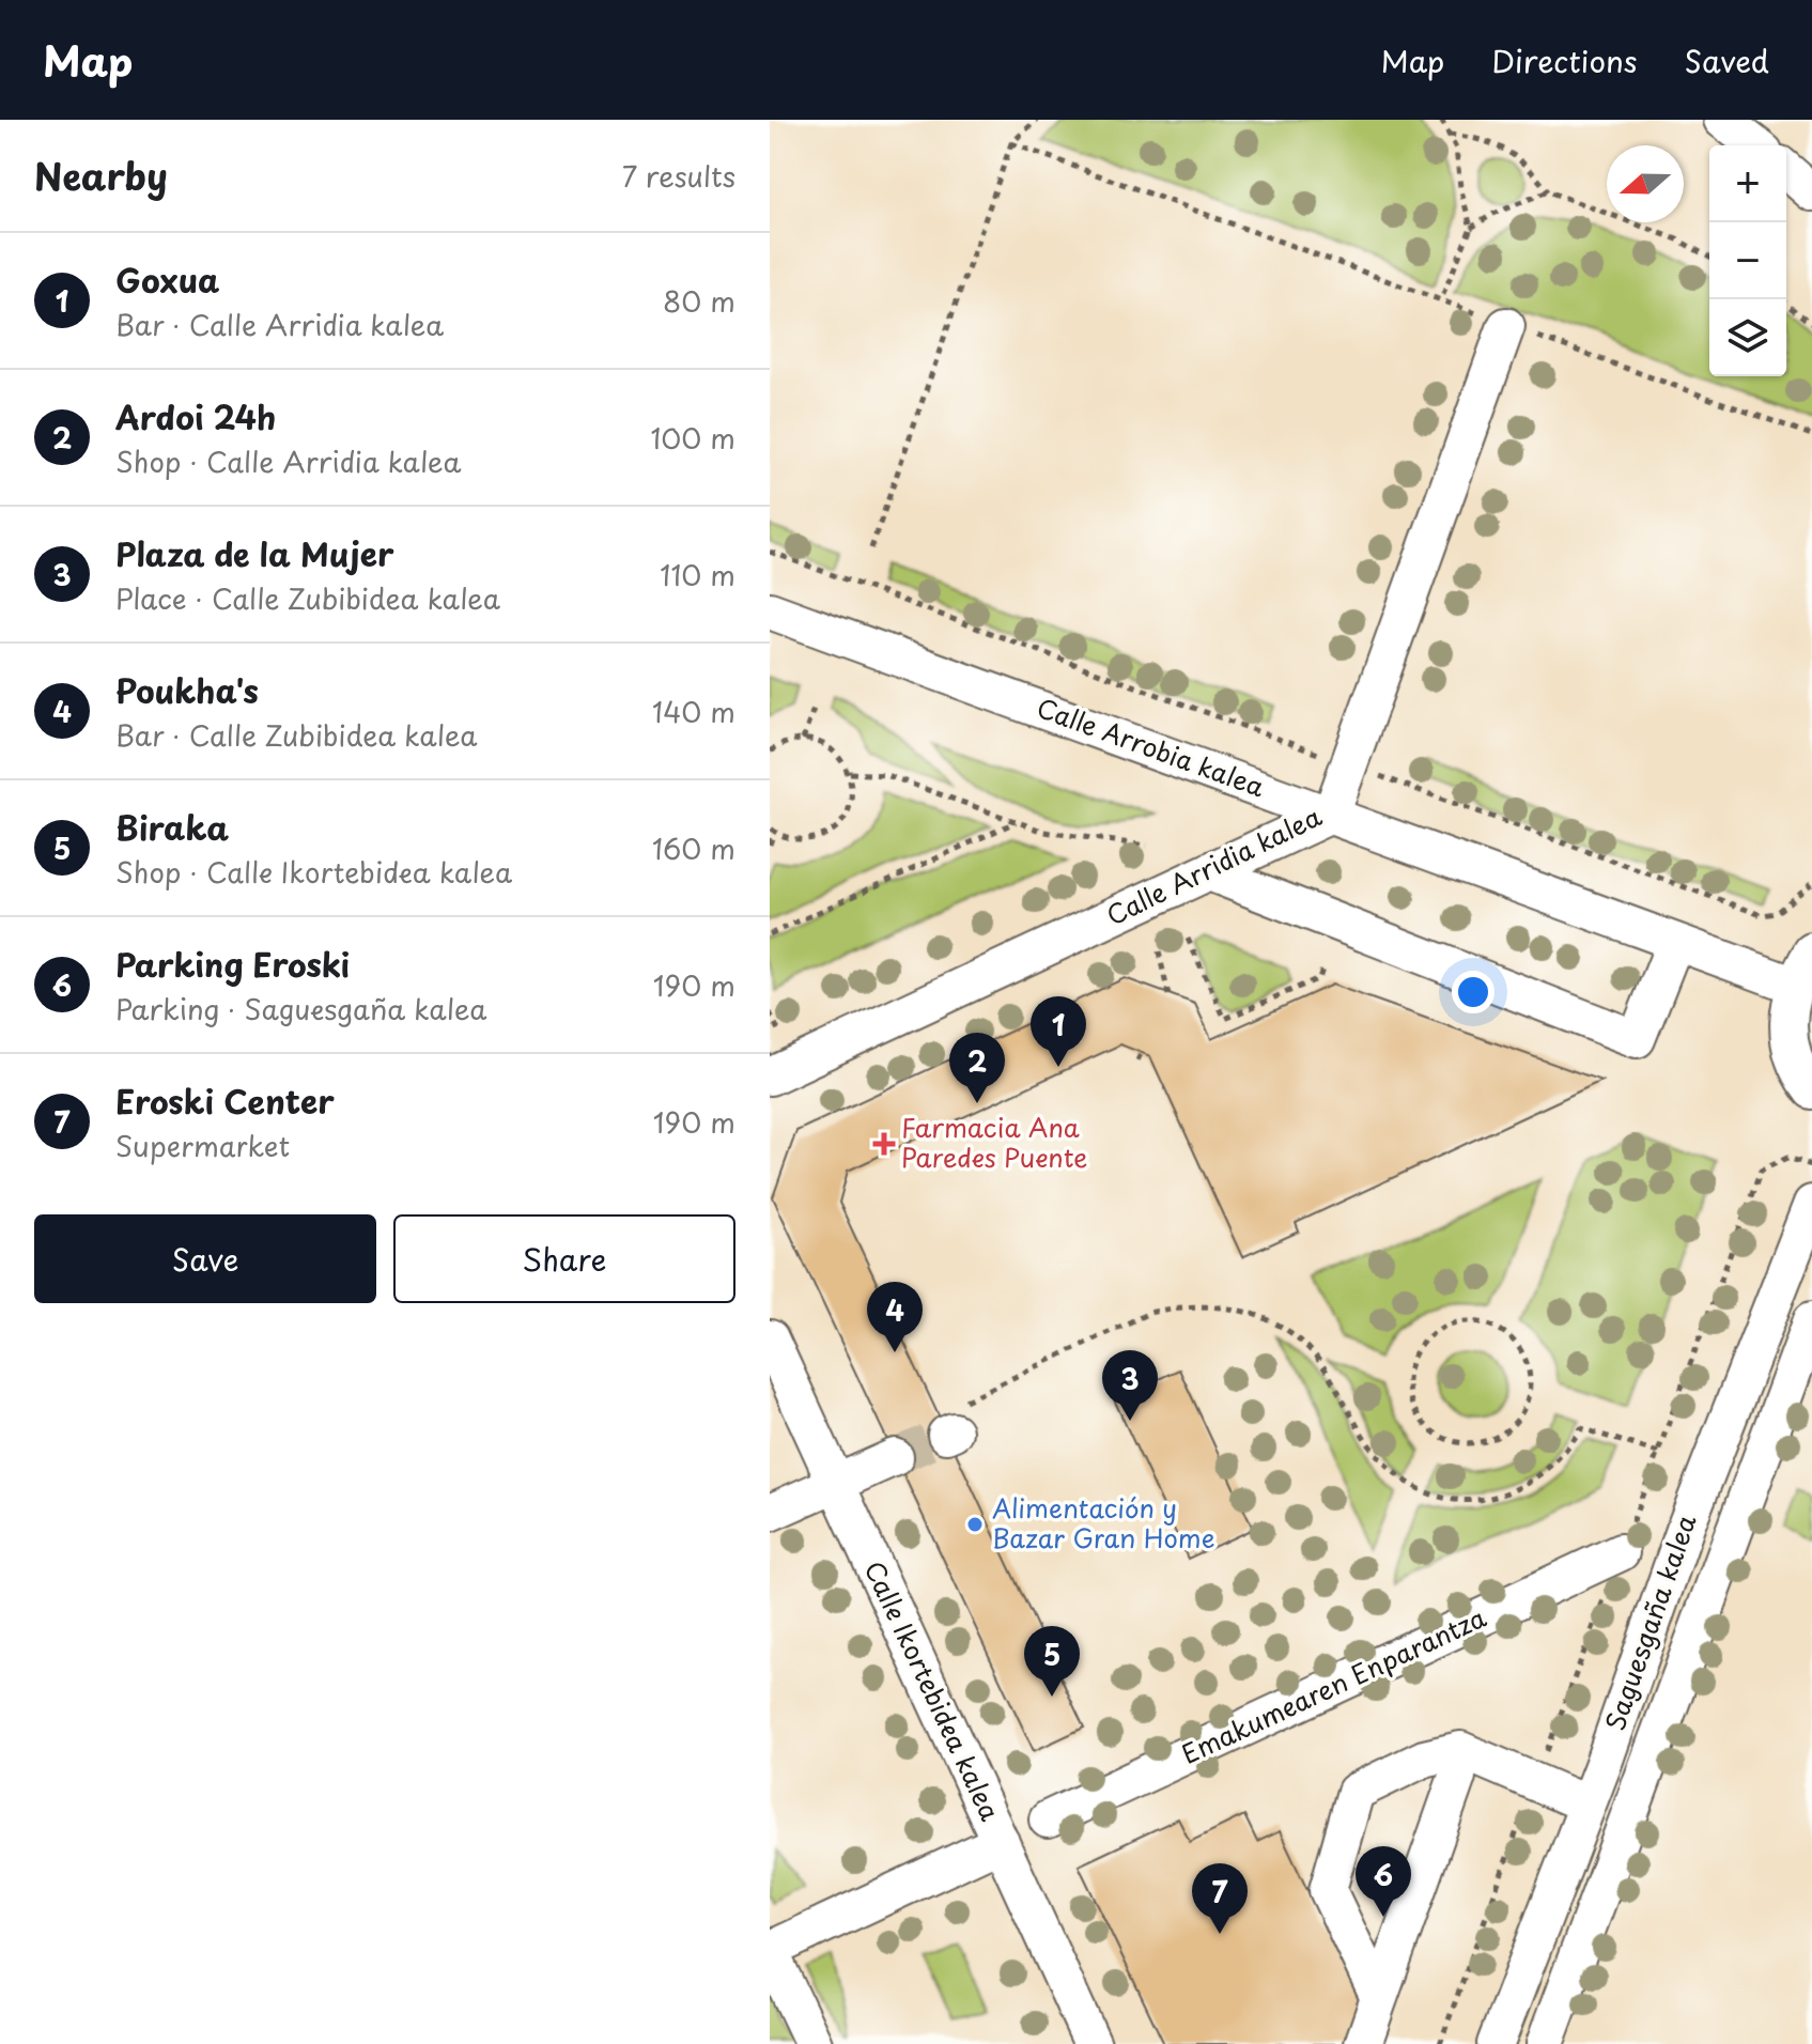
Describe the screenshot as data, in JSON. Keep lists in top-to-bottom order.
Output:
{
  "streets": {
    "street": [
      "Calle Arrobia kalea",
      "Calle Arridia kalea",
      "Saguesgaña kalea",
      "Emakumearen Enparantza",
      "Calle Ikortebidea kalea"
    ]
  },
  "crossings": [
    ["Calle Arrobia kalea", "Calle Arridia kalea"]
  ],
  "places": {
    "health": ["Farmacia Ana Paredes Puente"],
    "other": ["Alimentación y Bazar Gran Home"]
  },
  "north": "left",
  "page": {
    "header": "Map",
    "nav": ["Map", "Directions", "Saved"],
    "heading": ["Nearby", "7 results"],
    "map_buttons": ["+", "−"],
    "list": [
      {
        "mark": "1",
        "name": "Goxua",
        "note": "Bar · Calle Arridia kalea",
        "value": "80 m"
      },
      {
        "mark": "2",
        "name": "Ardoi 24h",
        "note": "Shop · Calle Arridia kalea",
        "value": "100 m"
      },
      {
        "mark": "3",
        "name": "Plaza de la Mujer",
        "note": "Place · Calle Zubibidea kalea",
        "value": "110 m"
      },
      {
        "mark": "4",
        "name": "Poukha's",
        "note": "Bar · Calle Zubibidea kalea",
        "value": "140 m"
      },
      {
        "mark": "5",
        "name": "Biraka",
        "note": "Shop · Calle Ikortebidea kalea",
        "value": "160 m"
      },
      {
        "mark": "6",
        "name": "Parking Eroski",
        "note": "Parking · Saguesgaña kalea",
        "value": "190 m"
      },
      {
        "mark": "7",
        "name": "Eroski Center",
        "note": "Supermarket",
        "value": "190 m"
      }
    ],
    "pins": [
      "1",
      "2",
      "4",
      "3",
      "5",
      "6",
      "7"
    ],
    "buttons": ["Save", "Share"]
  }
}
